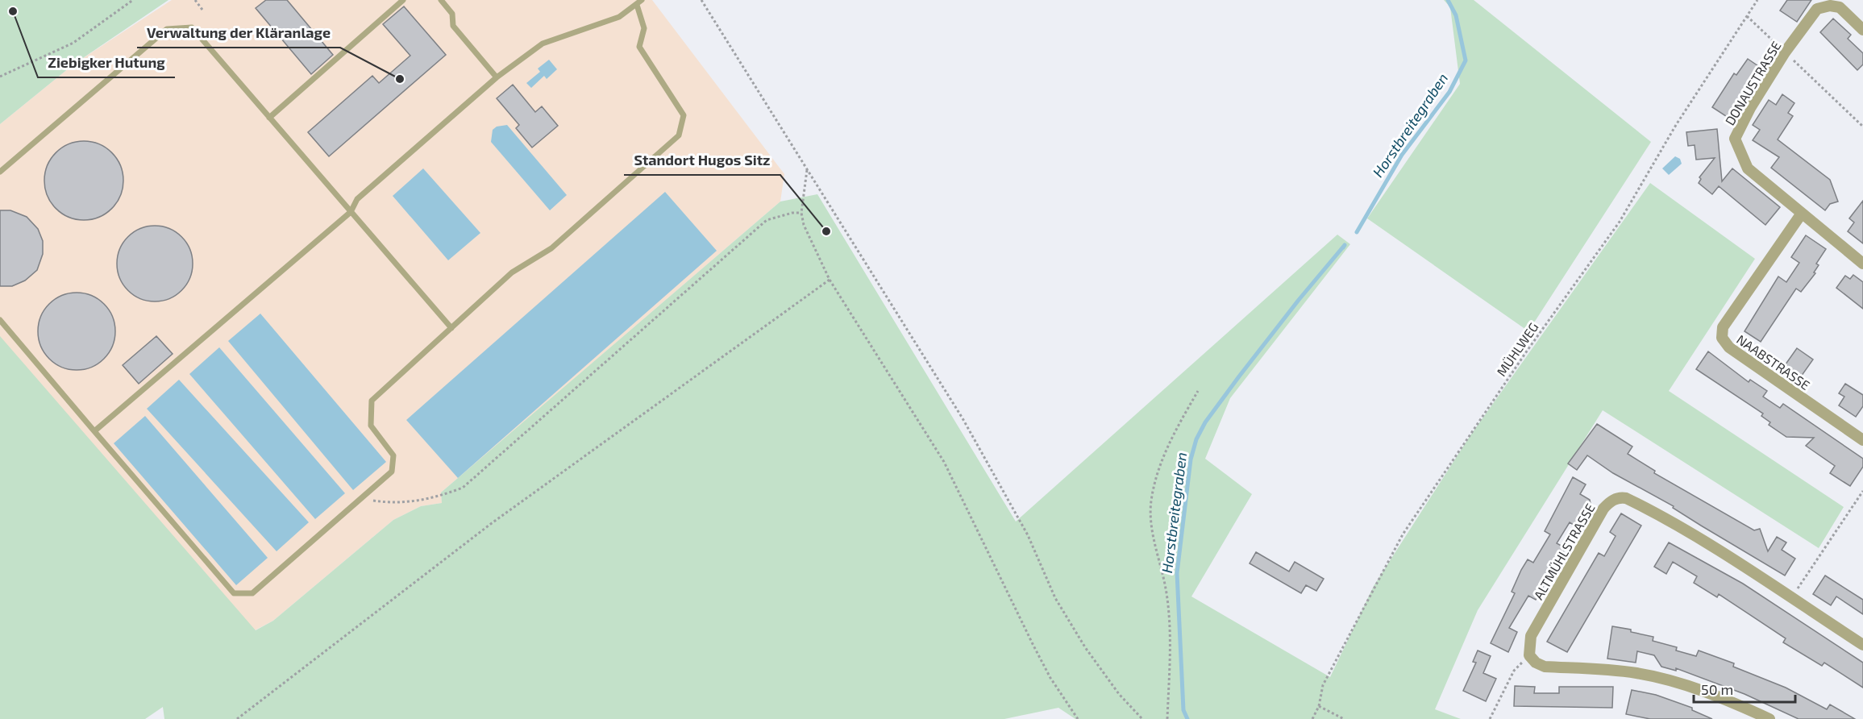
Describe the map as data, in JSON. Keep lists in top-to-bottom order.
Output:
{
  "streets": {
    "street": ["DONAUSTRASSE", "NAABSTRASSE", "ALTMÜHLSTRASSE"],
    "path": ["MÜHLWEG"]
  },
  "crossings": [
    ["DONAUSTRASSE", "NAABSTRASSE"]
  ],
  "water": ["Horstbreitegraben"],
  "places": ["Ziebigker Hutung", "Verwaltung der Kläranlage", "Standort Hugos Sitz"],
  "scale_bar": "50 m"
}
